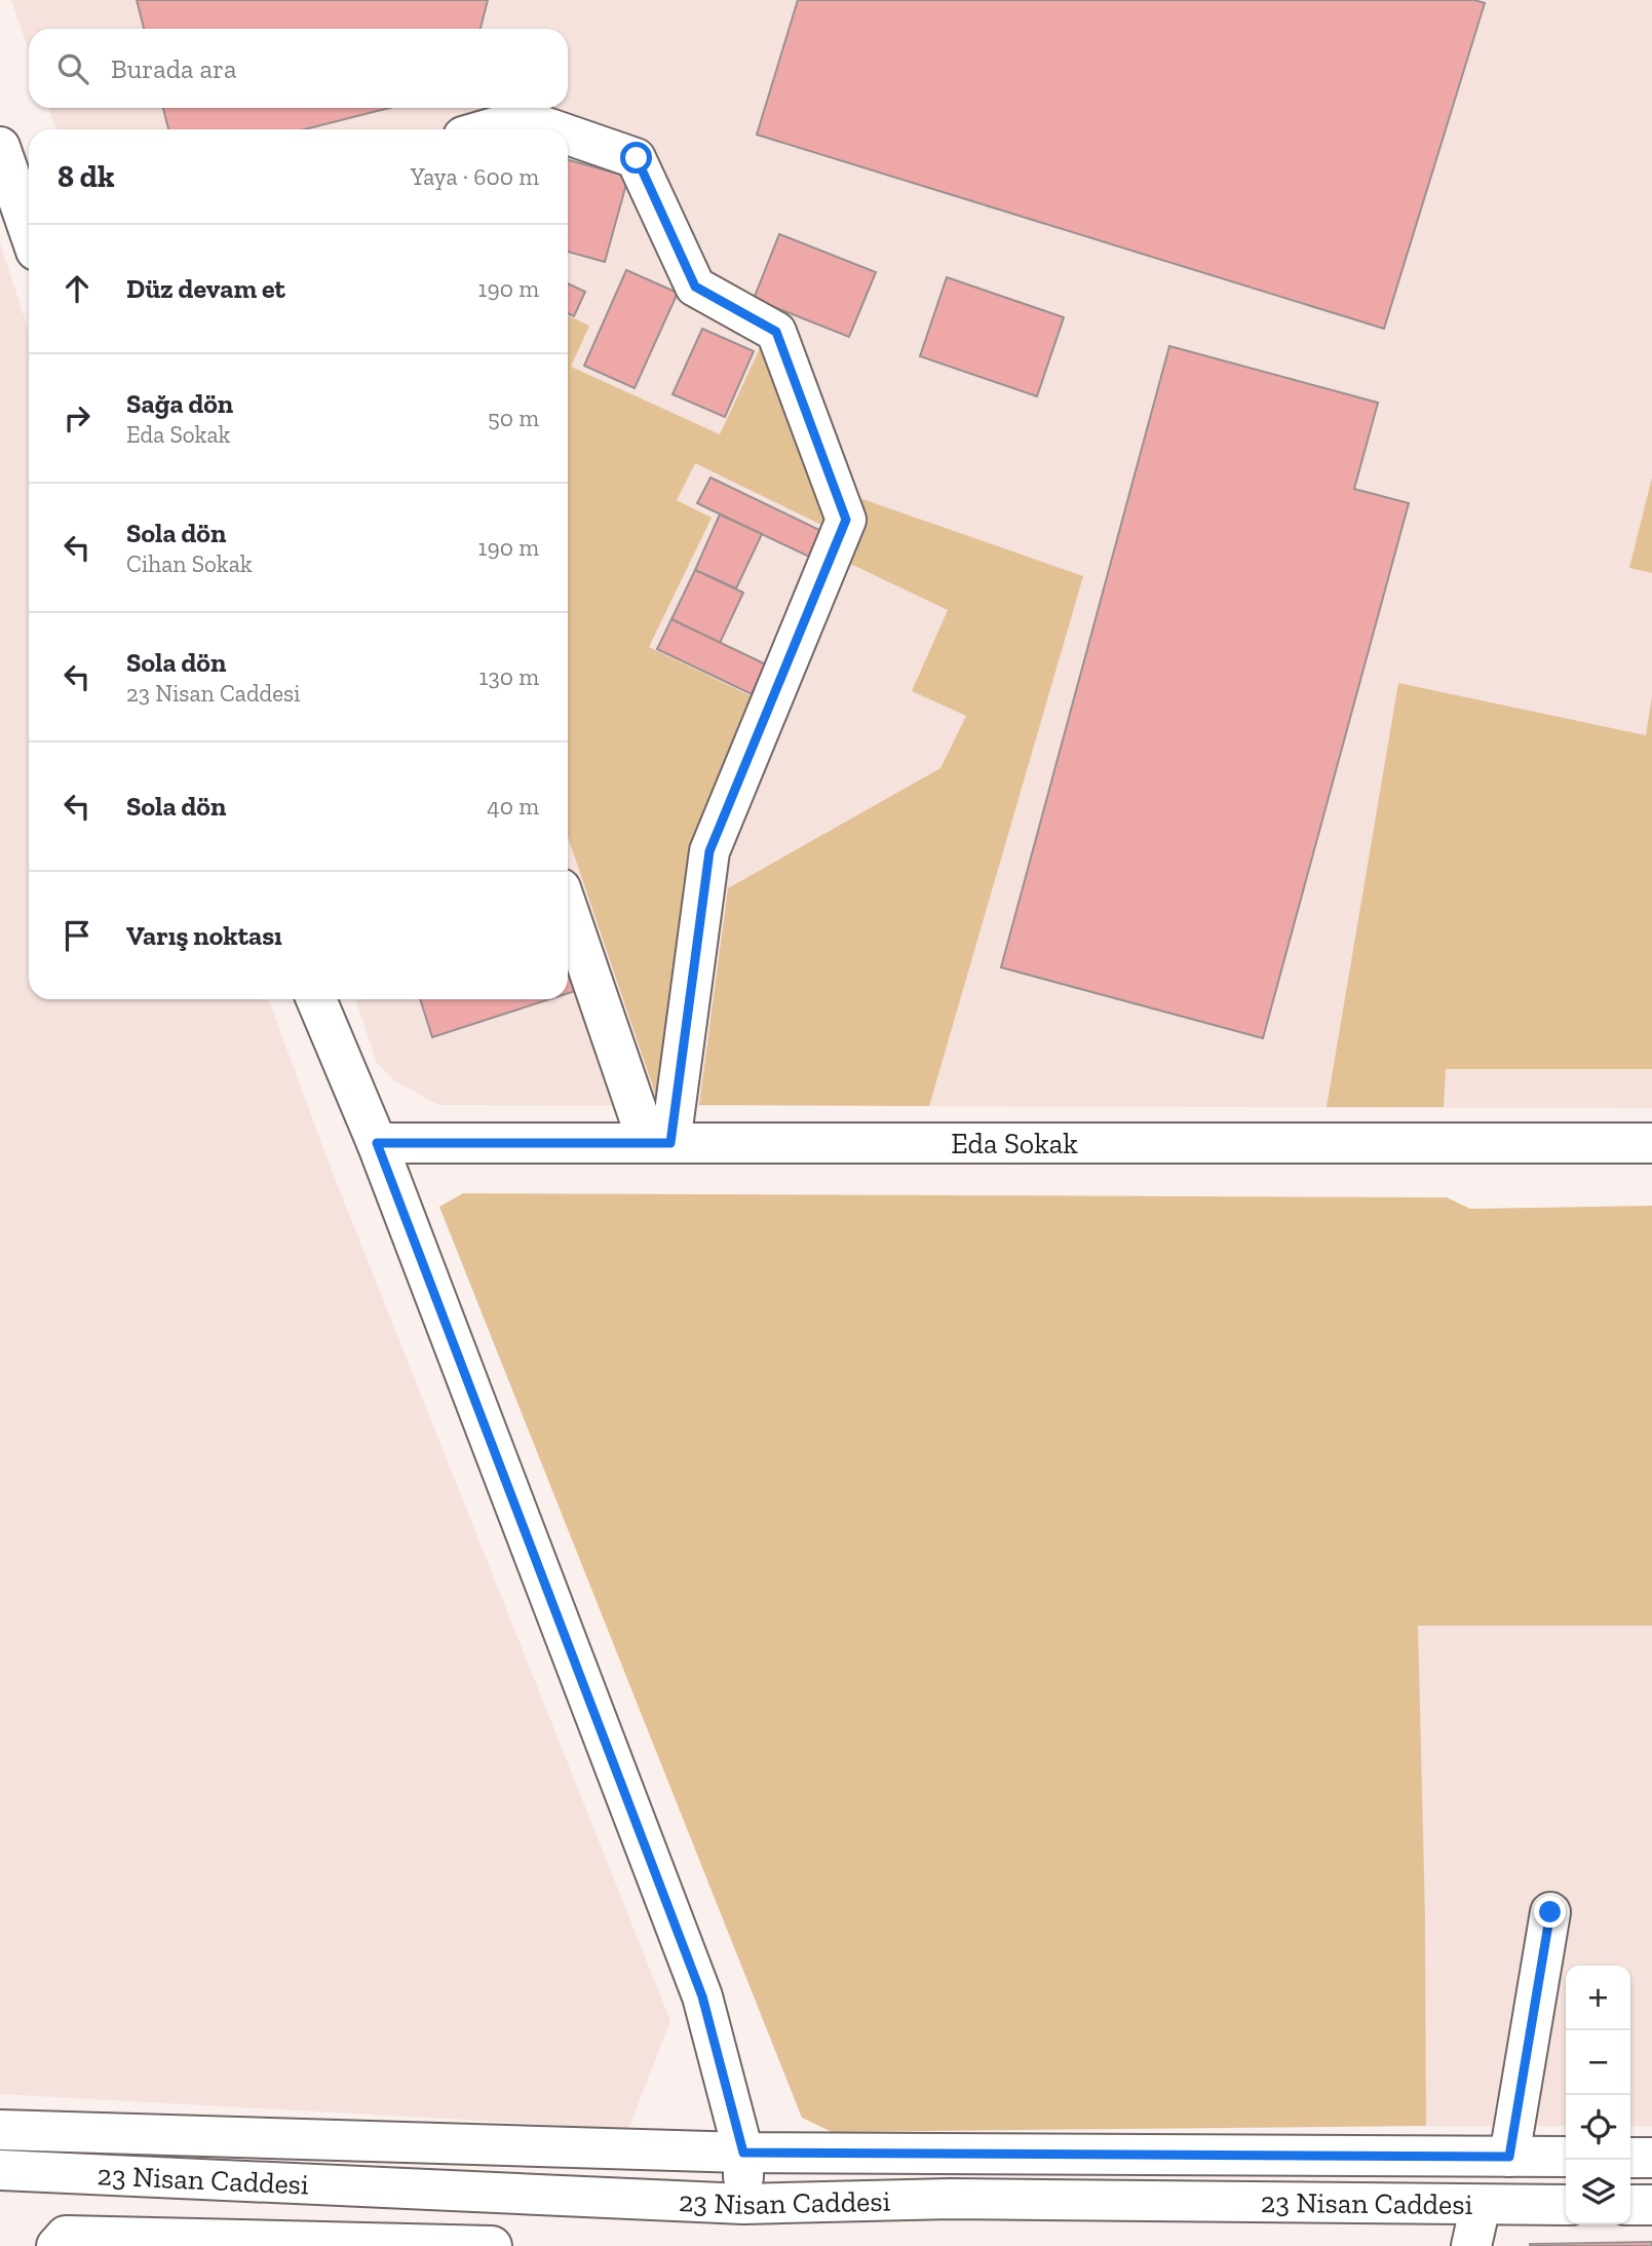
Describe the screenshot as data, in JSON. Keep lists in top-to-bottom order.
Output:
{
  "streets": {
    "street": ["Eda Sokak", "23 Nisan Caddesi"]
  },
  "page": {
    "search": "Burada ara",
    "heading": ["8 dk", "Yaya · 600 m"],
    "list": [
      ["Düz devam et", "190 m"],
      ["Sağa dön", "Eda Sokak", "50 m"],
      ["Sola dön", "Cihan Sokak", "190 m"],
      ["Sola dön", "23 Nisan Caddesi", "130 m"],
      ["Sola dön", "40 m"],
      "Varış noktası"
    ],
    "map_buttons": ["+", "−"]
  }
}
